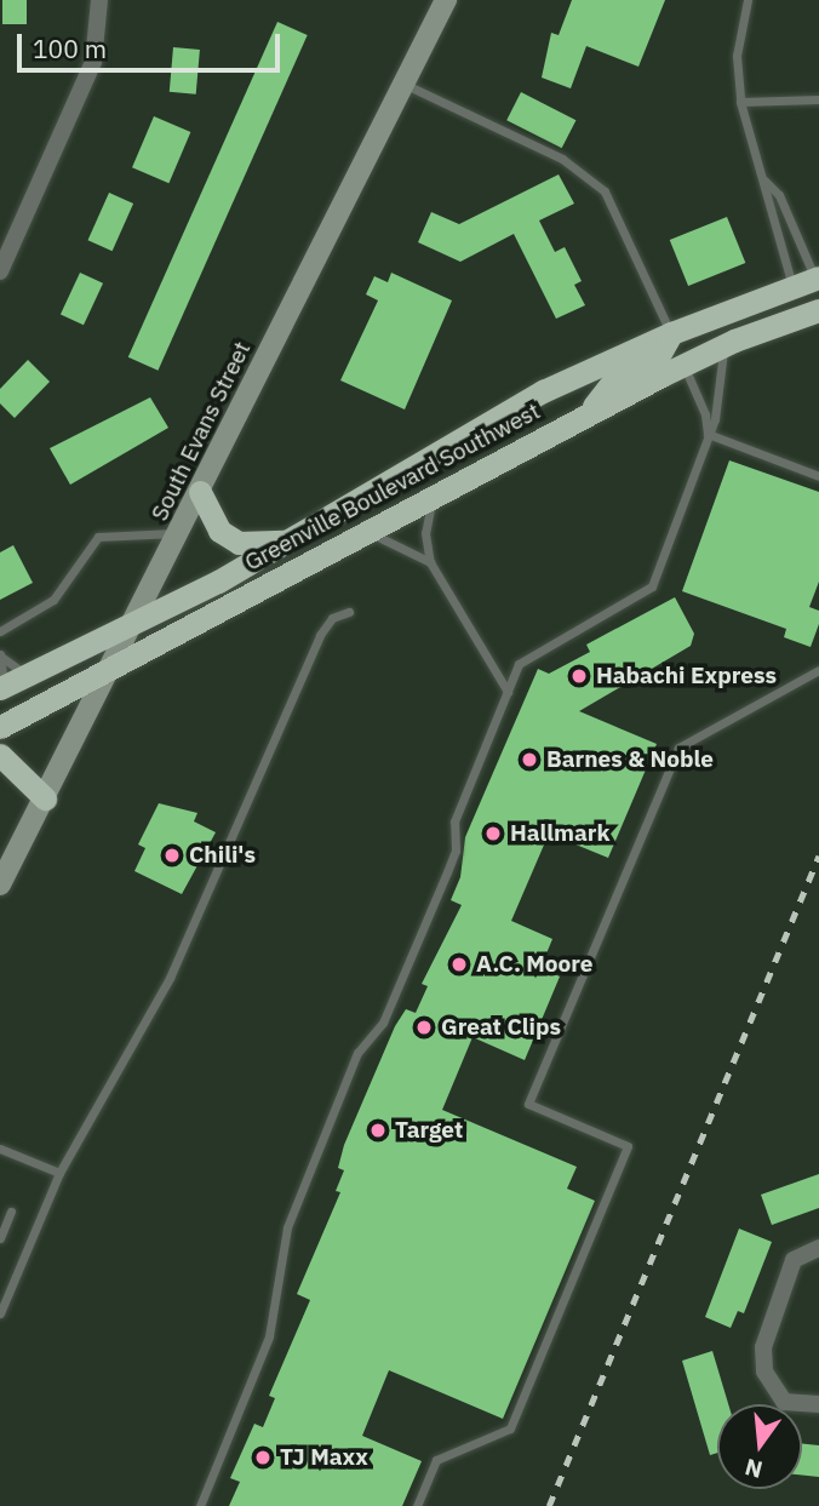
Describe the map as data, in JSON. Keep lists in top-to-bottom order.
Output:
{
  "streets": {
    "highway": ["Greenville Boulevard Southwest"],
    "main road": ["South Evans Street"]
  },
  "crossings": [
    ["South Evans Street", "Greenville Boulevard Southwest"]
  ],
  "places": [
    "Habachi Express",
    "Barnes & Noble",
    "Hallmark",
    "Chili's",
    "A.C. Moore",
    "Great Clips",
    "Target",
    "TJ Maxx"
  ],
  "scale_bar": "100 m",
  "north": "bottom"
}
